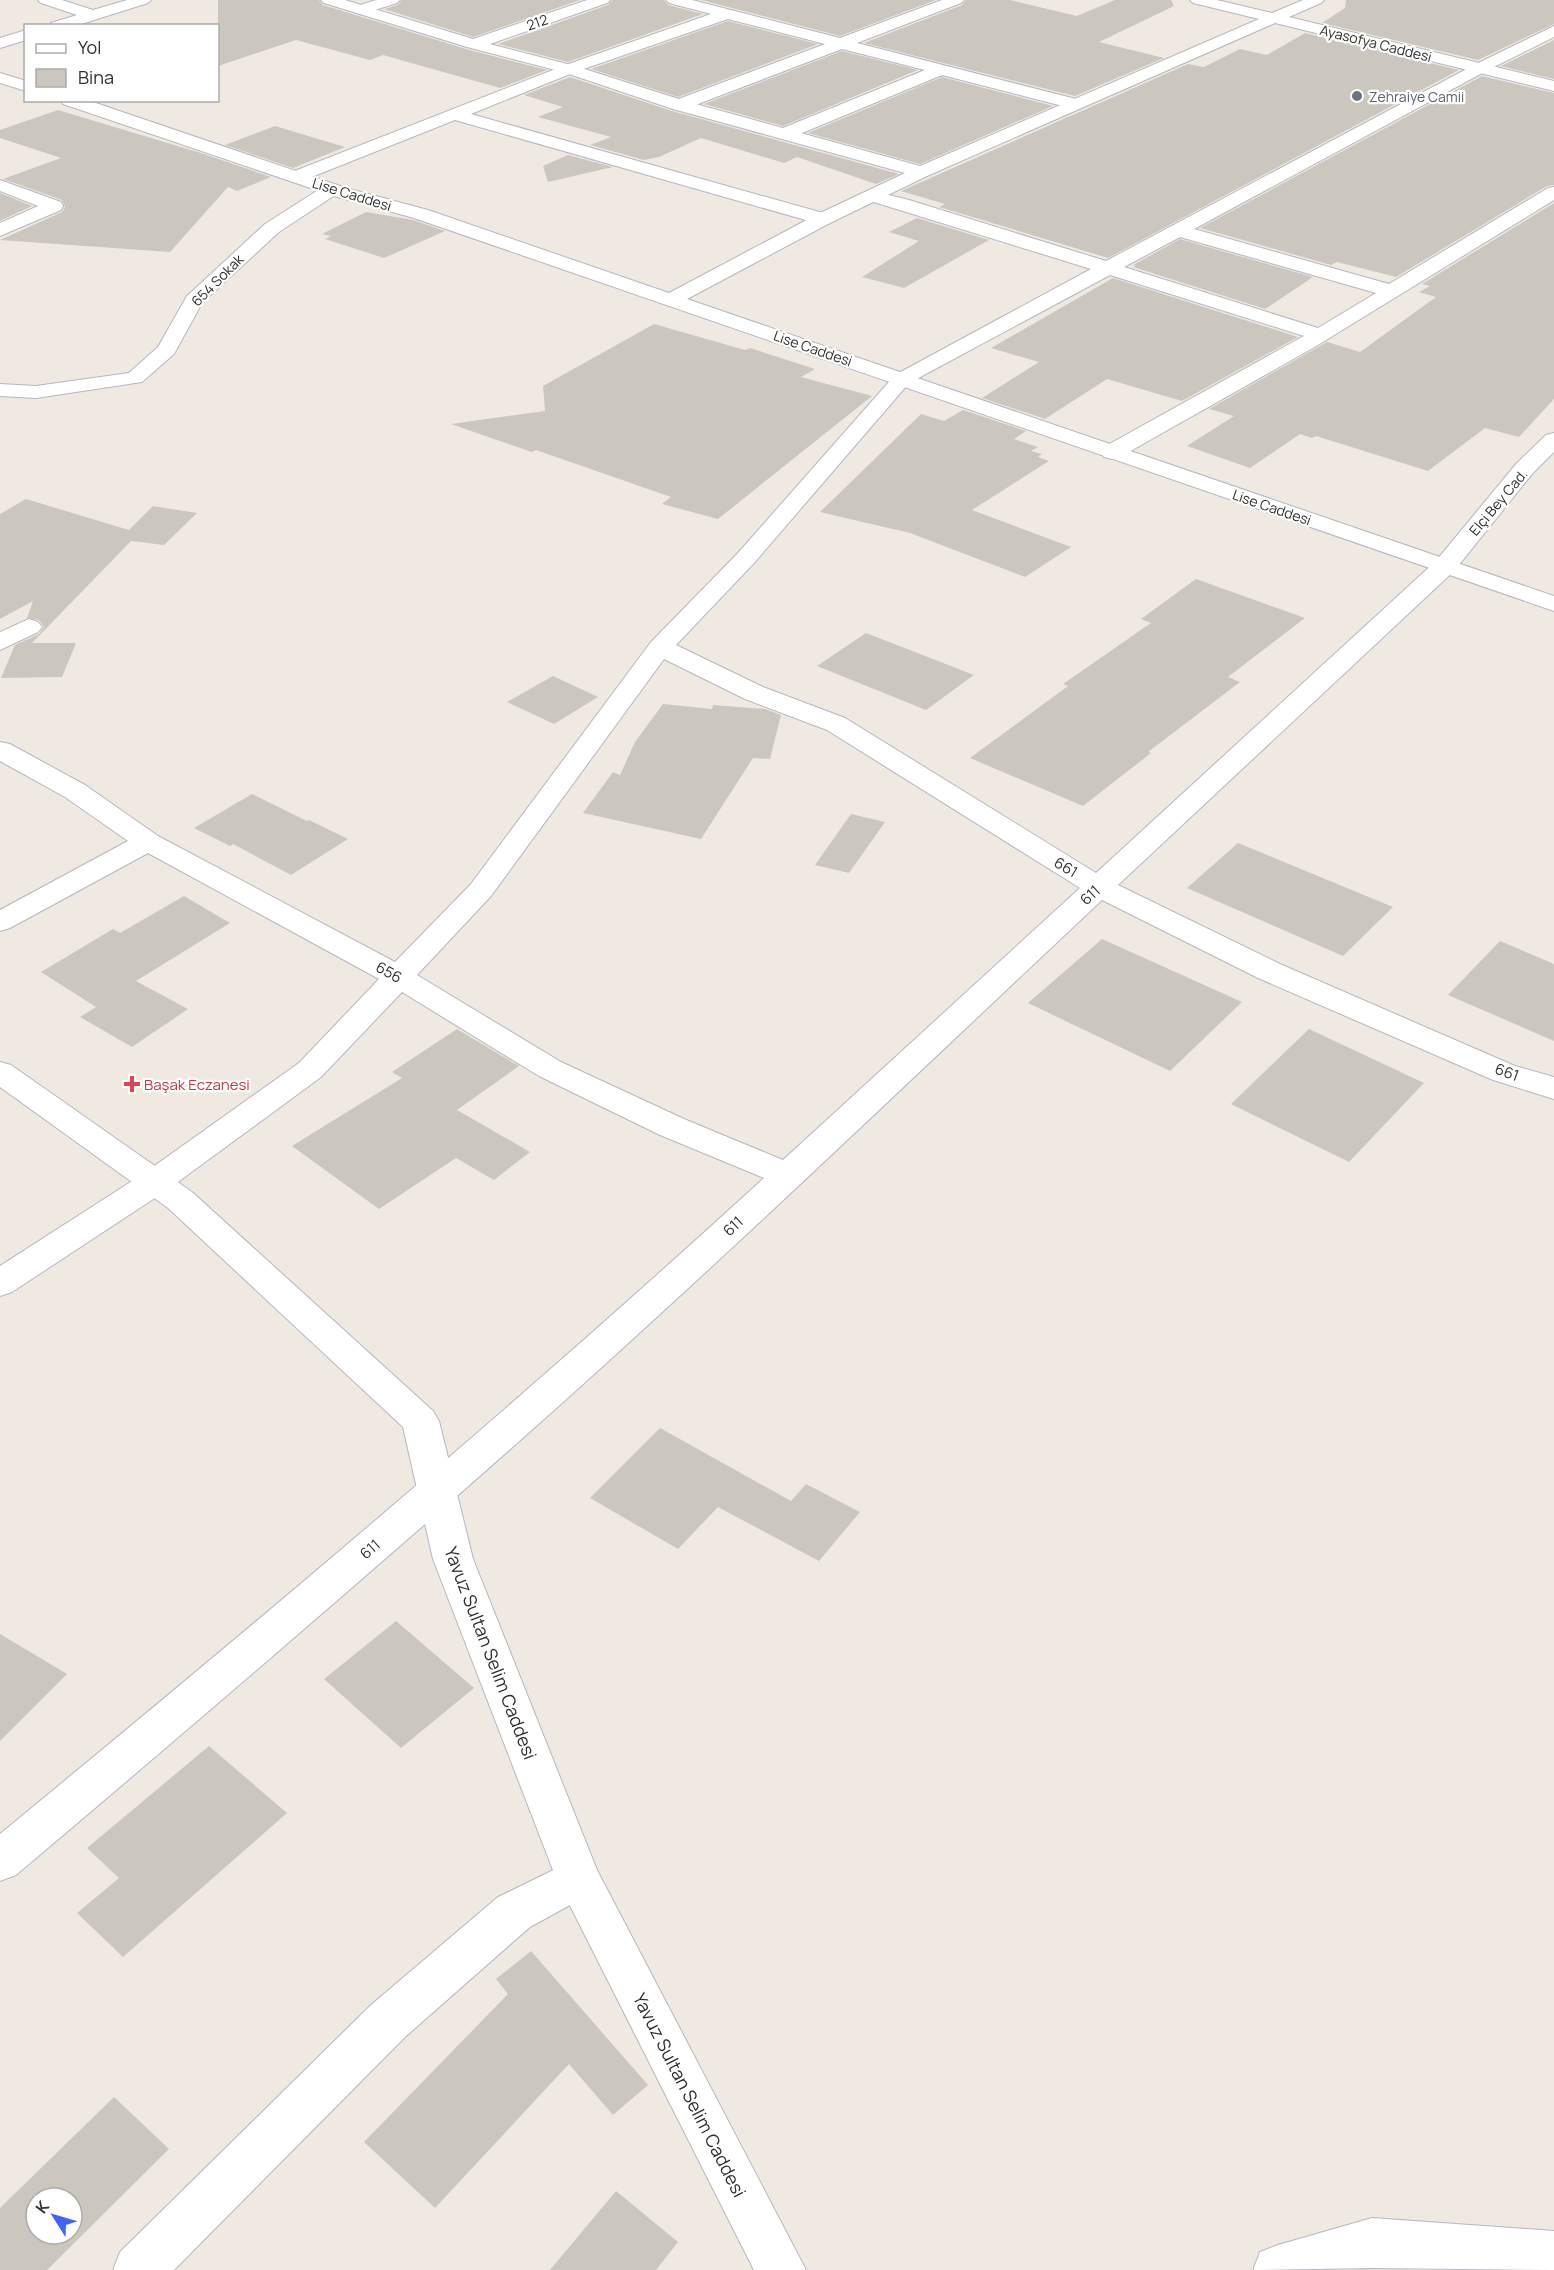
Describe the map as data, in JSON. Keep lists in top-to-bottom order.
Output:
{
  "streets": {
    "street": [
      "212",
      "Ayasofya Caddesi",
      "Lise Caddesi",
      "654 Sokak",
      "Elçi Bey Cad.",
      "661",
      "611",
      "656",
      "Yavuz Sultan Selim Caddesi"
    ]
  },
  "crossings": [
    ["Lise Caddesi", "654 Sokak"],
    ["Lise Caddesi", "Elçi Bey Cad."],
    ["Lise Caddesi", "611"],
    ["Elçi Bey Cad.", "611"],
    ["661", "611"],
    ["611", "656"],
    ["611", "Yavuz Sultan Selim Caddesi"]
  ],
  "places": {
    "other": ["Zehraiye Camii"],
    "health": ["Başak Eczanesi"]
  },
  "legend": ["Yol", "Bina"],
  "north": "top left"
}
